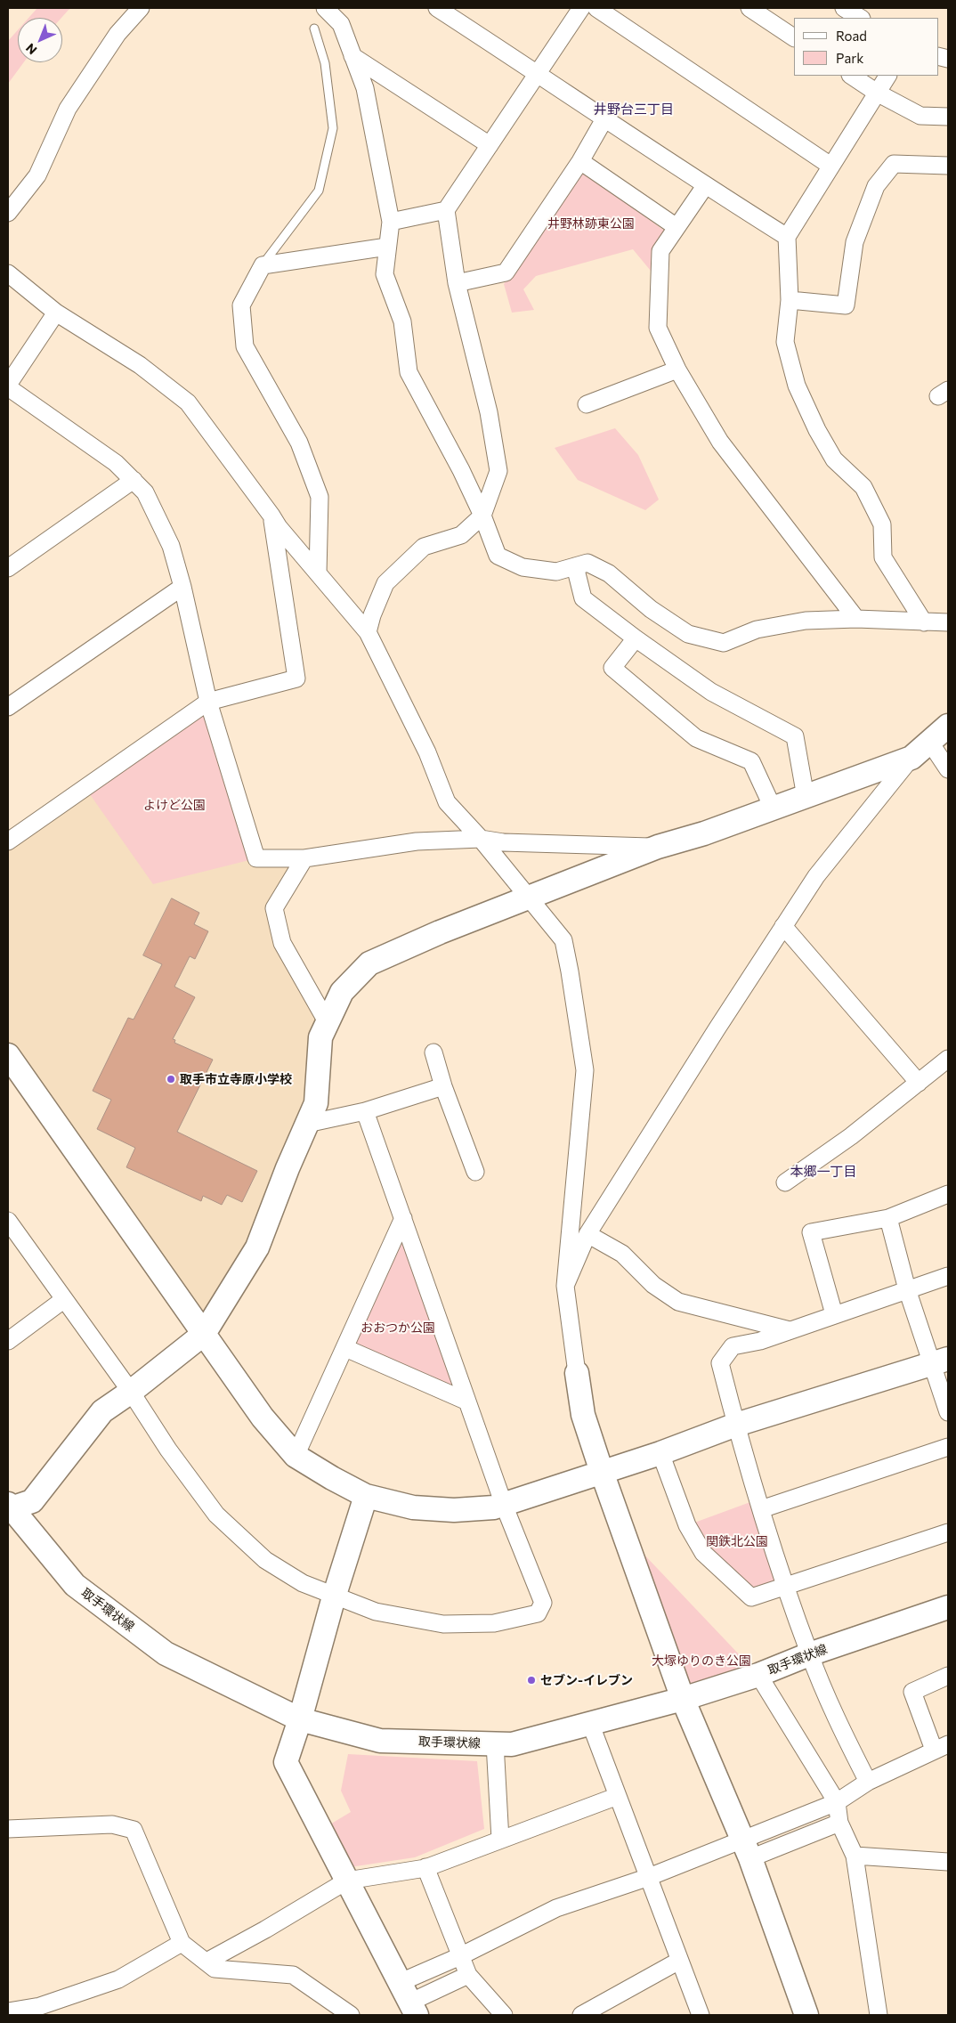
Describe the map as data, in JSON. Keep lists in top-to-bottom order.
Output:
{
  "streets": {
    "street": ["取手環状線"]
  },
  "districts": ["井野台三丁目", "本郷一丁目"],
  "parks": [
    "井野林跡東公園",
    "よけど公園",
    "おおつか公園",
    "関鉄北公園",
    "大塚ゆりのき公園"
  ],
  "places": ["取手市立寺原小学校", "セブン-イレブン"],
  "legend": ["Road", "Park"],
  "north": "bottom left"
}
